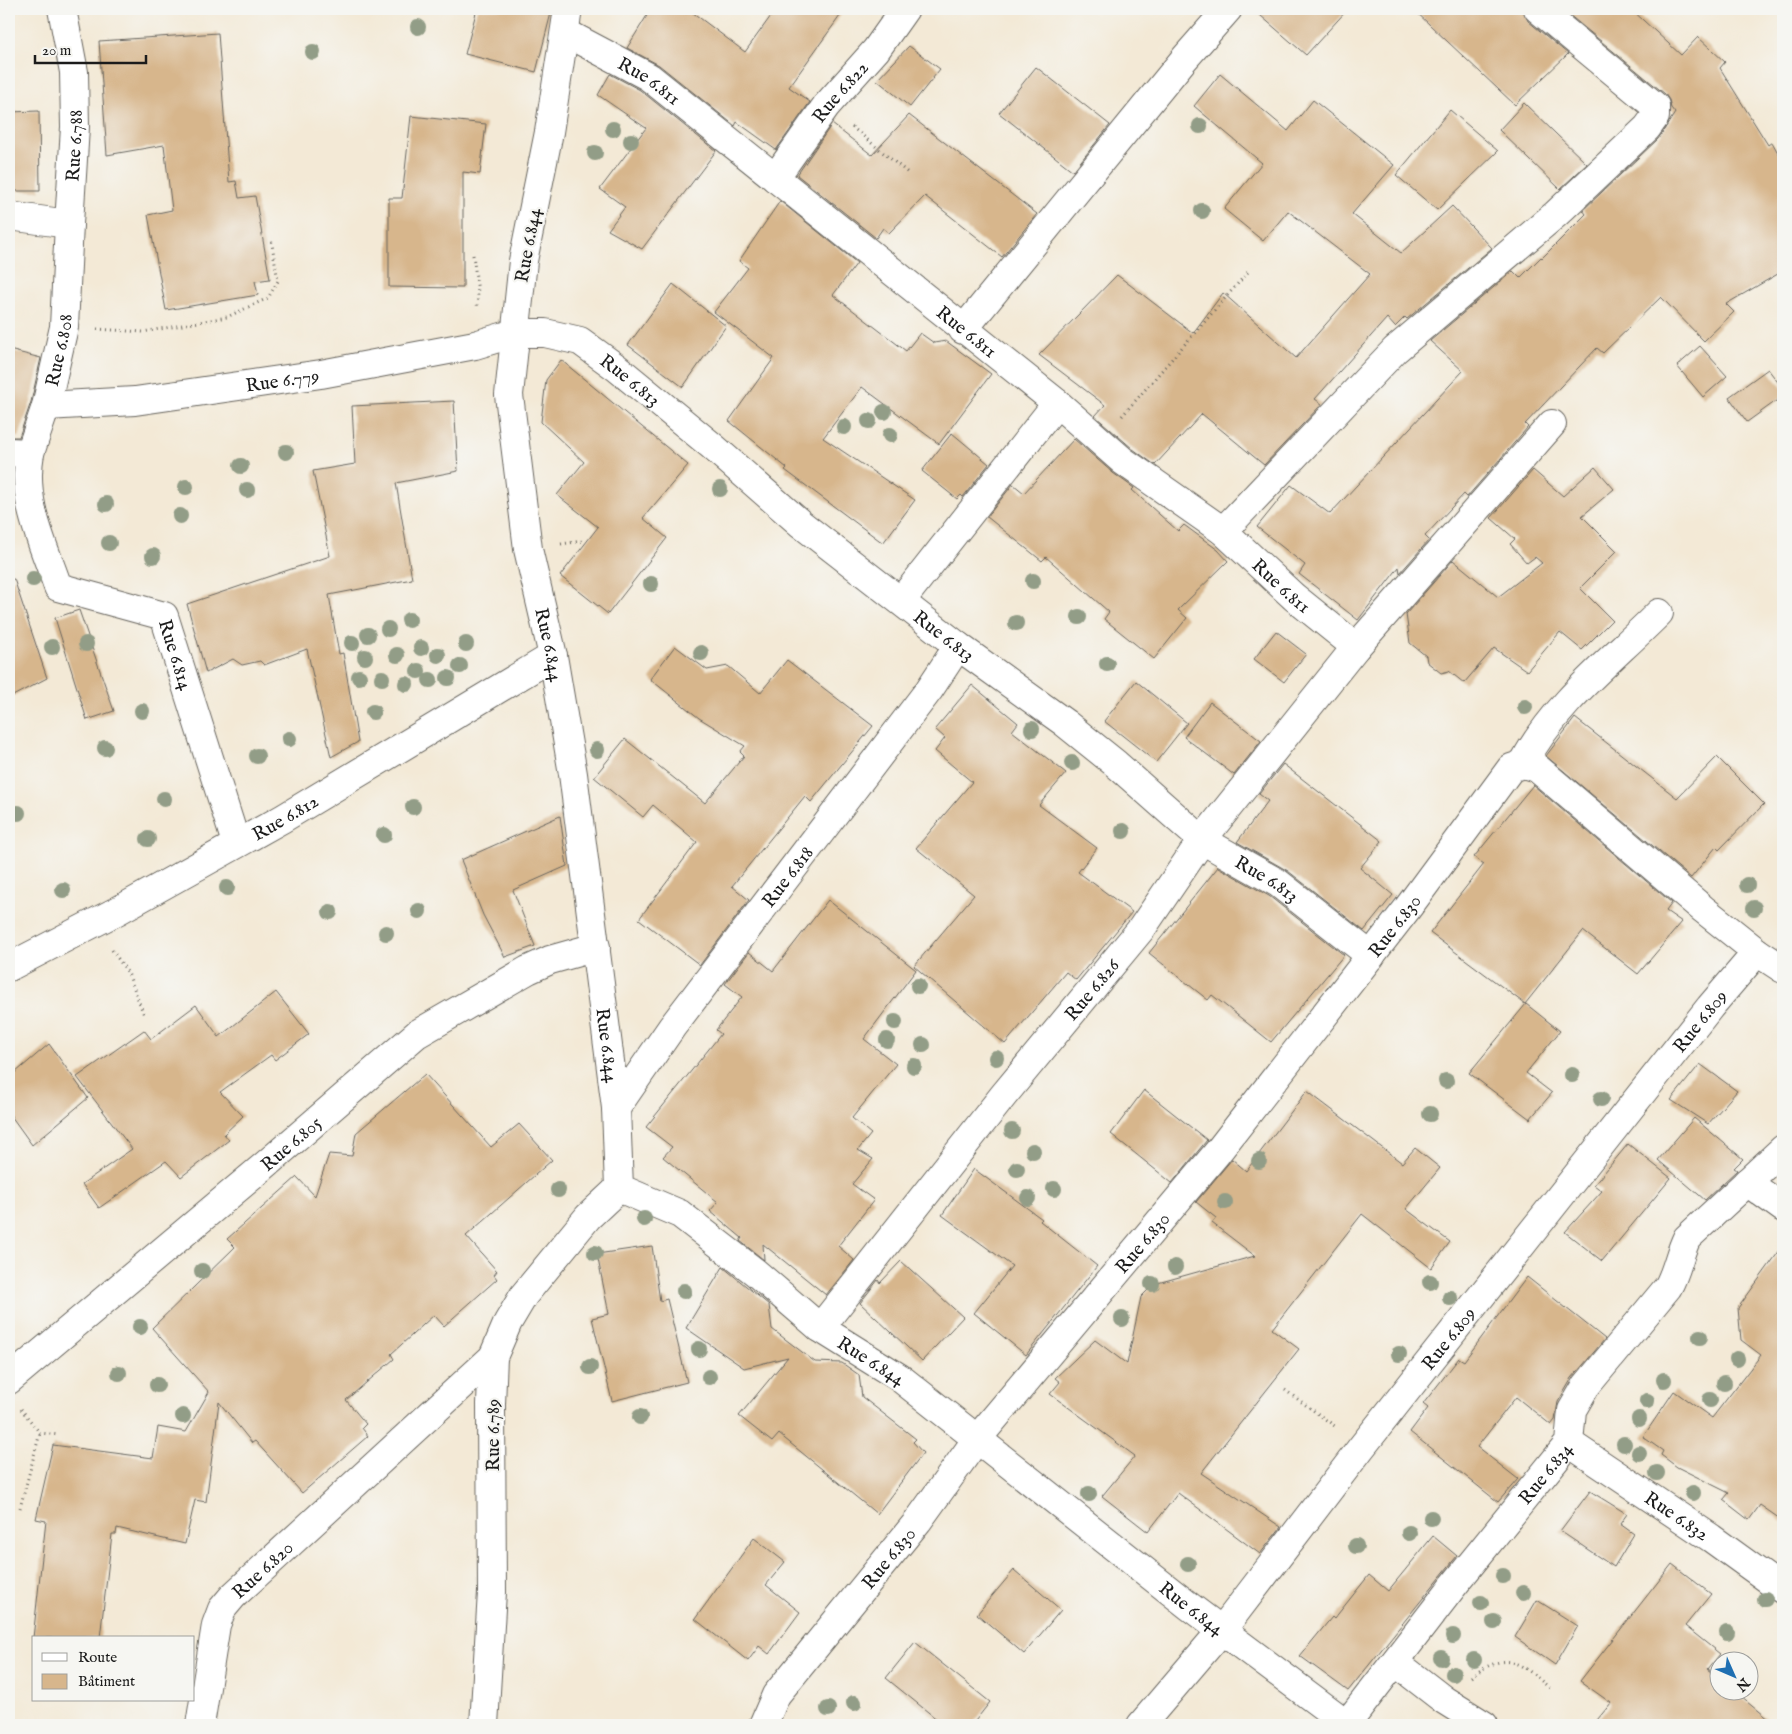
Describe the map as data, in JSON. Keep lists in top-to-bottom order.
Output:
{
  "streets": {
    "street": [
      "Rue 6.811",
      "Rue 6.822",
      "Rue 6.788",
      "Rue 6.844",
      "Rue 6.808",
      "Rue 6.779",
      "Rue 6.813",
      "Rue 6.814",
      "Rue 6.812",
      "Rue 6.818",
      "Rue 6.830",
      "Rue 6.826",
      "Rue 6.809",
      "Rue 6.805",
      "Rue 6.789",
      "Rue 6.834",
      "Rue 6.832",
      "Rue 6.820"
    ]
  },
  "crossings": [
    ["Rue 6.811", "Rue 6.822"],
    ["Rue 6.811", "Rue 6.844"],
    ["Rue 6.811", "Rue 6.826"],
    ["Rue 6.788", "Rue 6.808"],
    ["Rue 6.844", "Rue 6.779"],
    ["Rue 6.844", "Rue 6.813"],
    ["Rue 6.844", "Rue 6.812"],
    ["Rue 6.844", "Rue 6.818"],
    ["Rue 6.844", "Rue 6.830"],
    ["Rue 6.844", "Rue 6.826"],
    ["Rue 6.844", "Rue 6.809"],
    ["Rue 6.844", "Rue 6.805"],
    ["Rue 6.844", "Rue 6.789"],
    ["Rue 6.844", "Rue 6.834"],
    ["Rue 6.808", "Rue 6.779"],
    ["Rue 6.808", "Rue 6.814"],
    ["Rue 6.779", "Rue 6.813"],
    ["Rue 6.813", "Rue 6.818"],
    ["Rue 6.813", "Rue 6.830"],
    ["Rue 6.813", "Rue 6.826"],
    ["Rue 6.814", "Rue 6.812"],
    ["Rue 6.789", "Rue 6.820"],
    ["Rue 6.834", "Rue 6.832"]
  ],
  "legend": ["Route", "Bâtiment"],
  "scale_bar": "20 m",
  "north": "bottom right"
}
